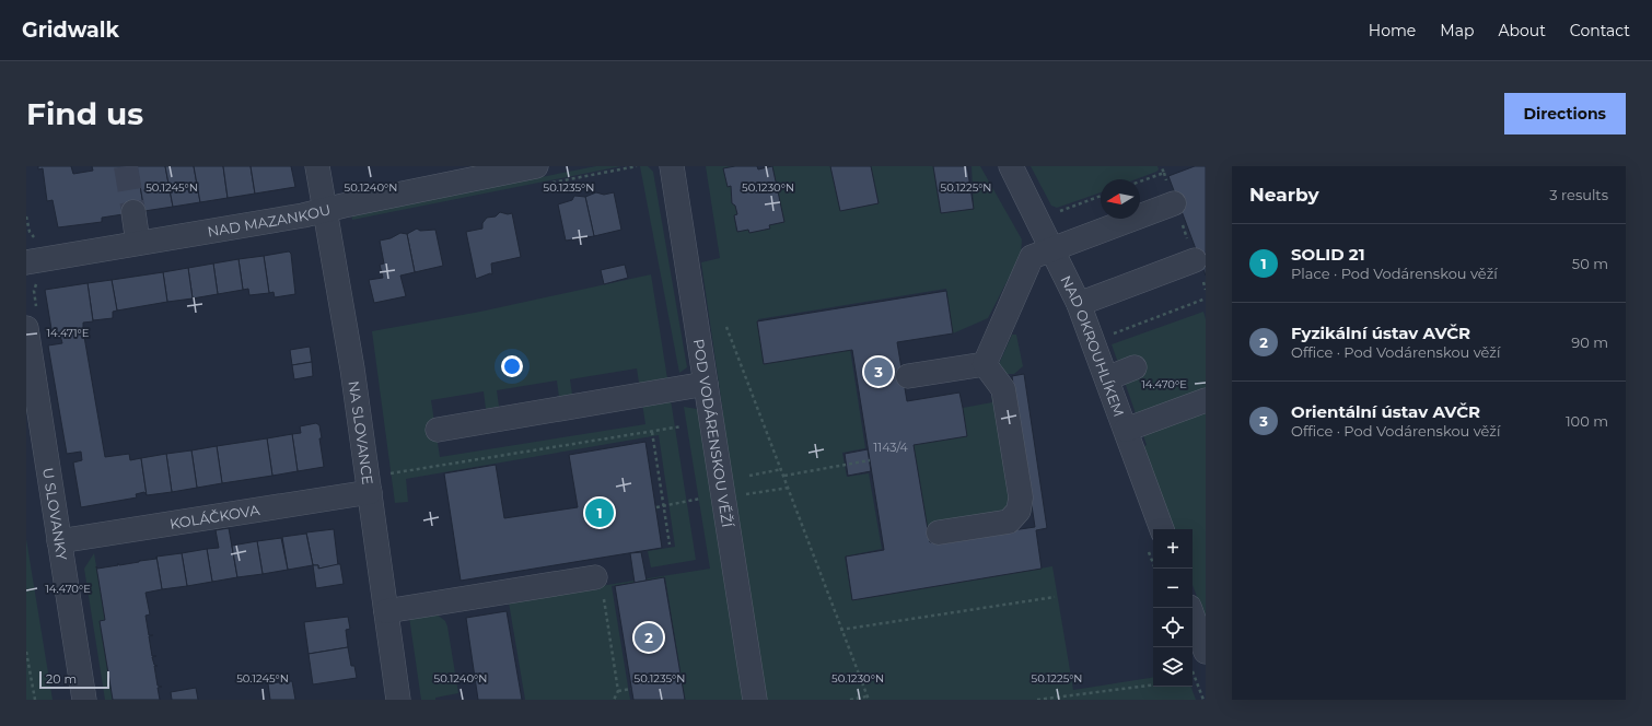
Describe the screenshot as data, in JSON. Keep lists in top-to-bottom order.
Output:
{
  "streets": {
    "street": [
      "NAD MAZANKOU",
      "NAD OKROUHLÍKEM",
      "NA SLOVANCE",
      "POD VODÁRENSKOU VĚŽÍ",
      "U SLOVANKY",
      "KOLÁČKOVA"
    ]
  },
  "crossings": [
    ["NAD MAZANKOU", "NA SLOVANCE"],
    ["NA SLOVANCE", "KOLÁČKOVA"],
    ["U SLOVANKY", "KOLÁČKOVA"]
  ],
  "house_numbers": ["1143/4"],
  "scale_bar": "20 m",
  "north": "left",
  "page": {
    "header": "Gridwalk",
    "nav": [
      "Home",
      "Map",
      "About",
      "Contact"
    ],
    "buttons": "Directions",
    "title": "Find us",
    "heading": ["Nearby", "3 results"],
    "list": [
      {
        "mark": "1",
        "name": "SOLID 21",
        "note": "Place · Pod Vodárenskou věží",
        "value": "50 m"
      },
      {
        "mark": "2",
        "name": "Fyzikální ústav AVČR",
        "note": "Office · Pod Vodárenskou věží",
        "value": "90 m"
      },
      {
        "mark": "3",
        "name": "Orientální ústav AVČR",
        "note": "Office · Pod Vodárenskou věží",
        "value": "100 m"
      }
    ],
    "pins": ["3", "1", "2"],
    "map_buttons": ["+", "−"],
    "scale": "20 m"
  },
  "coordinates": [
    "50.1245°N",
    "50.1240°N",
    "50.1235°N",
    "50.1230°N",
    "50.1225°N",
    "14.471°E",
    "14.470°E"
  ]
}
